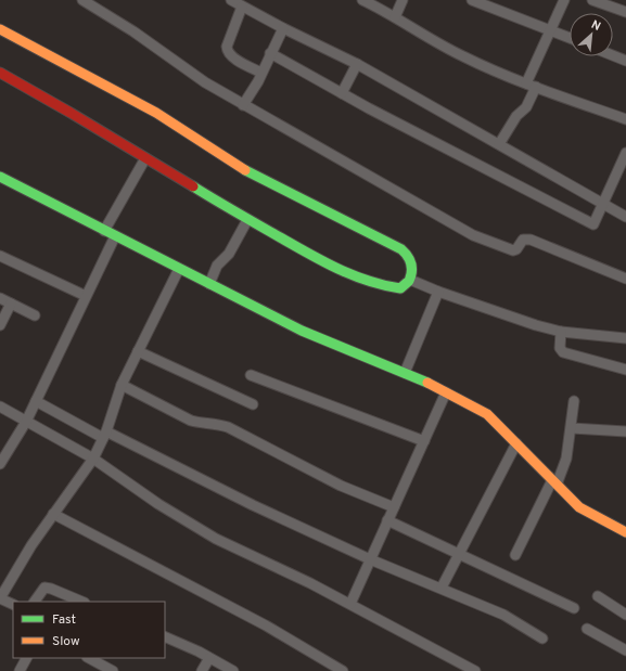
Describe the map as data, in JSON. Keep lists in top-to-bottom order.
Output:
{
  "legend": ["Fast", "Slow"],
  "north": "top right"
}
